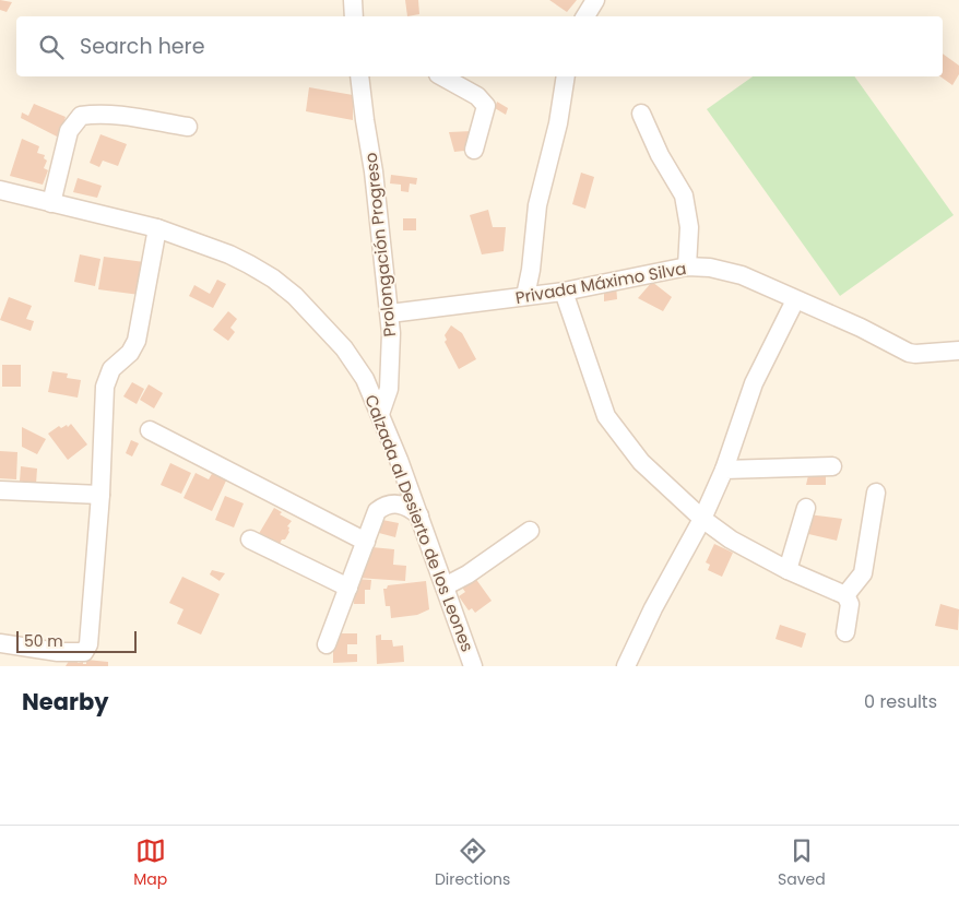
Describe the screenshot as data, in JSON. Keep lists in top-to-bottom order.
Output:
{
  "streets": {
    "street": ["Prolongación Progreso", "Privada Máximo Silva", "Calzada al Desierto de los Leones"]
  },
  "crossings": [
    ["Prolongación Progreso", "Privada Máximo Silva"],
    ["Prolongación Progreso", "Calzada al Desierto de los Leones"]
  ],
  "scale_bar": "50 m",
  "page": {
    "search": "Search here",
    "scale": "50 m",
    "heading": ["Nearby", "0 results"],
    "nav": ["Map", "Directions", "Saved"]
  }
}
